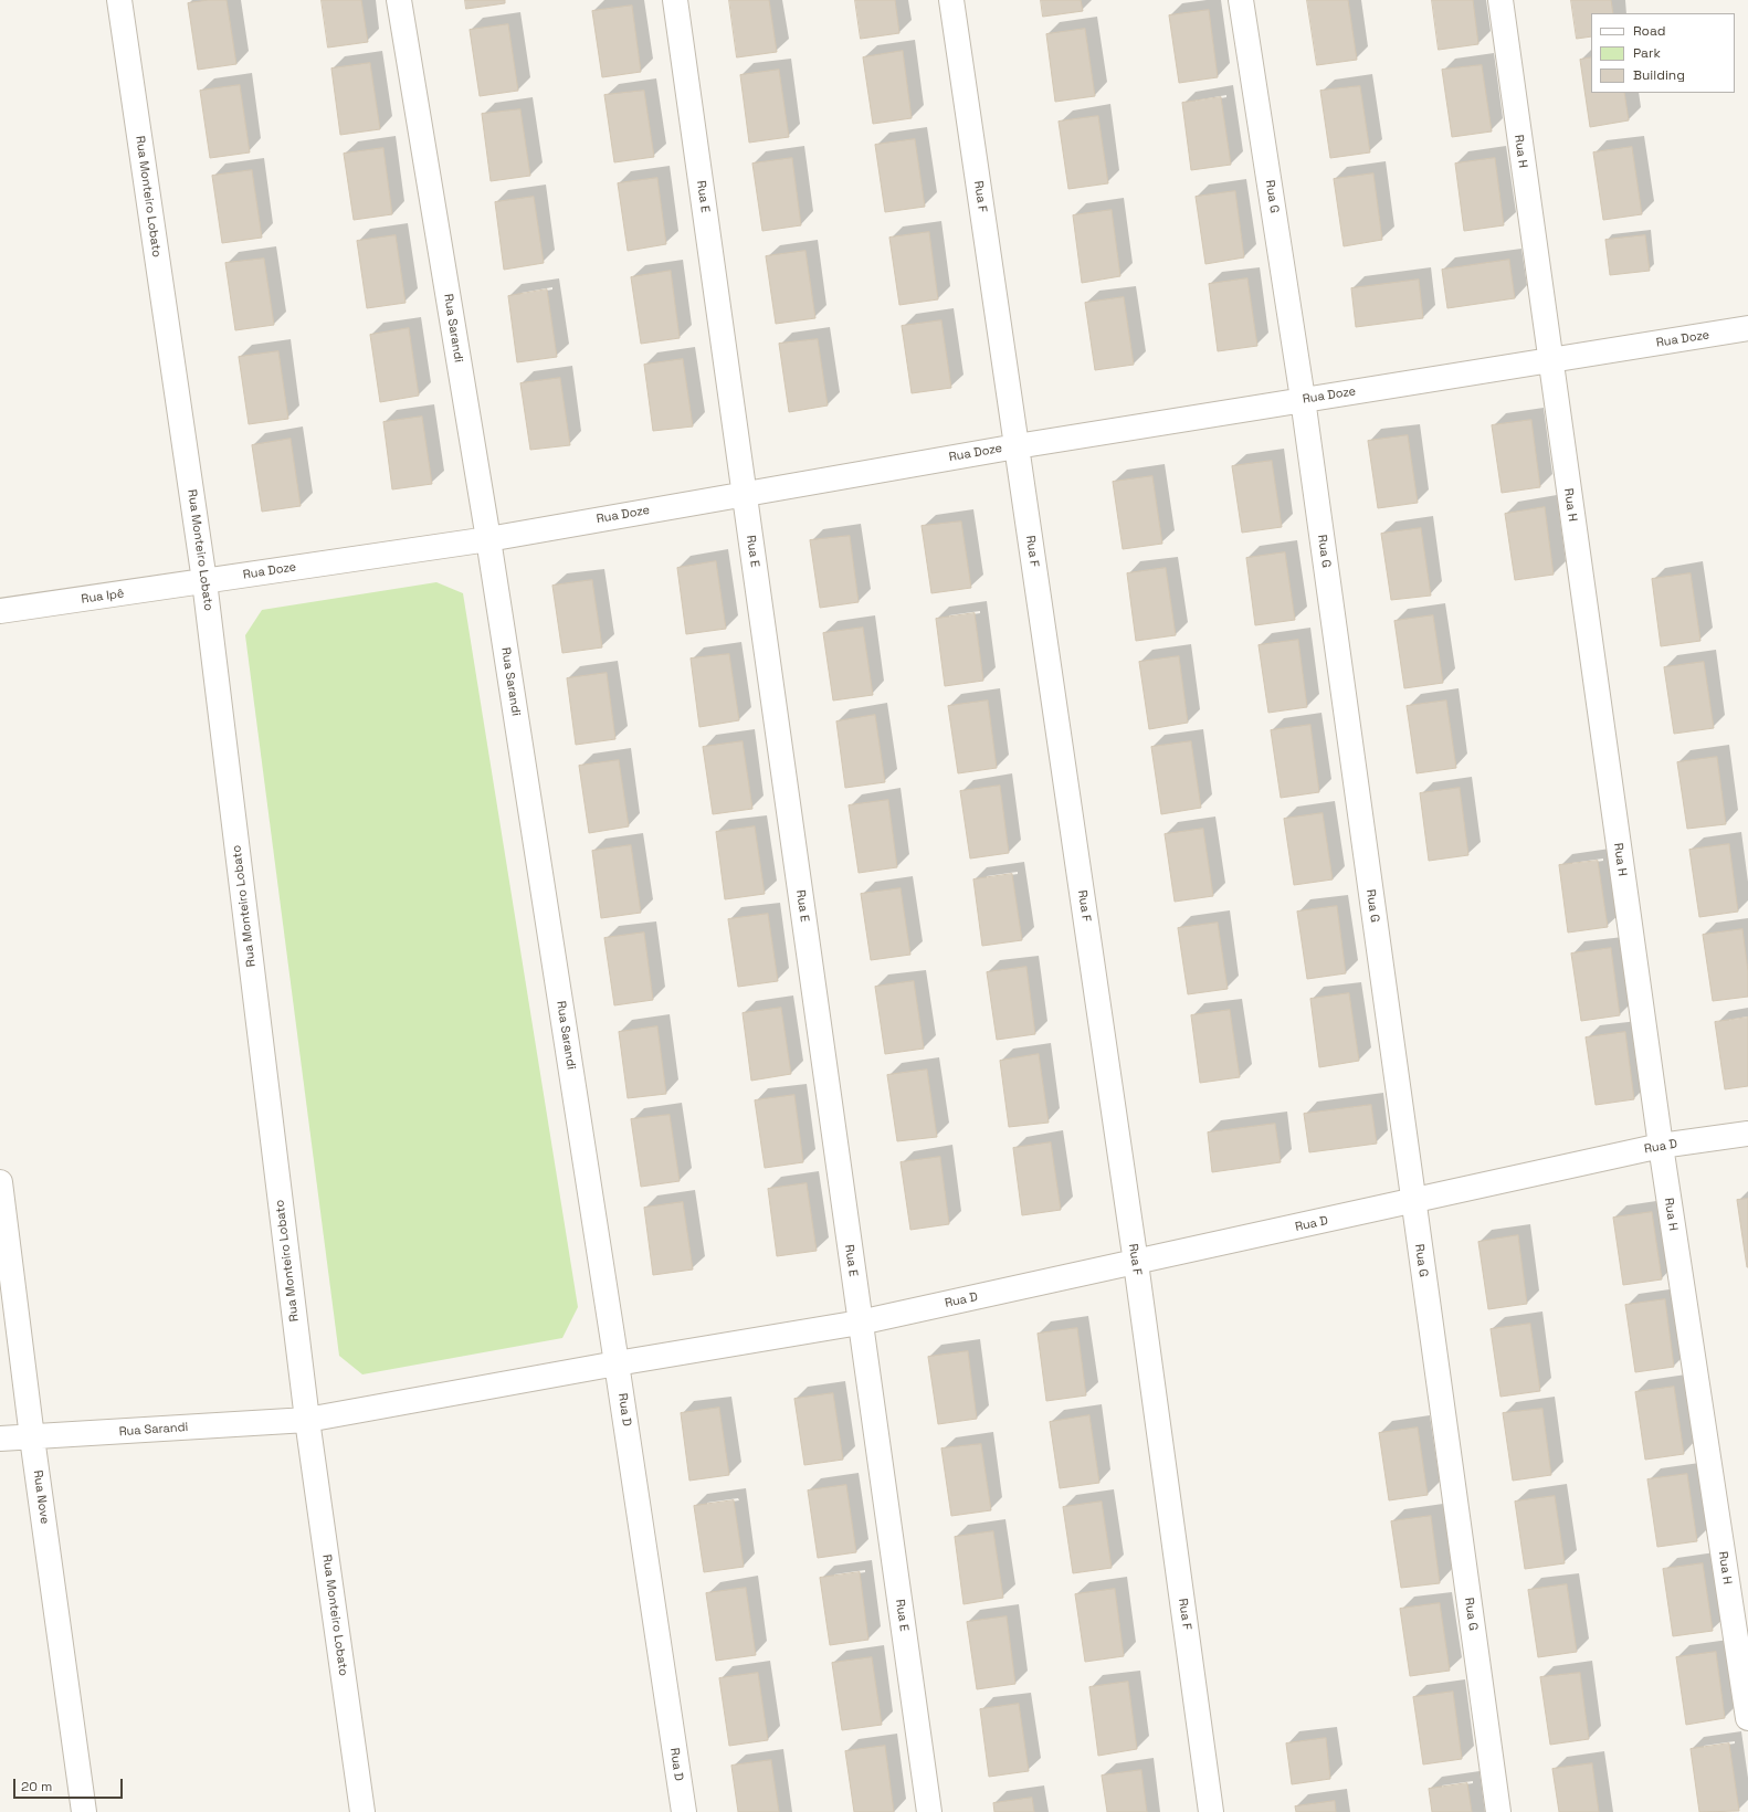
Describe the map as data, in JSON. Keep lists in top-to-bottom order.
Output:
{
  "streets": {
    "street": [
      "Rua H",
      "Rua Monteiro Lobato",
      "Rua E",
      "Rua F",
      "Rua G",
      "Rua Sarandi",
      "Rua Doze",
      "Rua Ipê",
      "Rua D",
      "Rua Nove"
    ]
  },
  "crossings": [
    ["Rua H", "Rua Doze"],
    ["Rua H", "Rua D"],
    ["Rua Monteiro Lobato", "Rua Sarandi"],
    ["Rua Monteiro Lobato", "Rua Doze"],
    ["Rua Monteiro Lobato", "Rua Ipê"],
    ["Rua E", "Rua Doze"],
    ["Rua E", "Rua D"],
    ["Rua F", "Rua Doze"],
    ["Rua F", "Rua D"],
    ["Rua G", "Rua Doze"],
    ["Rua G", "Rua D"],
    ["Rua Sarandi", "Rua Doze"],
    ["Rua Sarandi", "Rua D"],
    ["Rua Sarandi", "Rua Nove"],
    ["Rua Doze", "Rua Ipê"]
  ],
  "legend": ["Road", "Park", "Building"],
  "scale_bar": "20 m"
}
